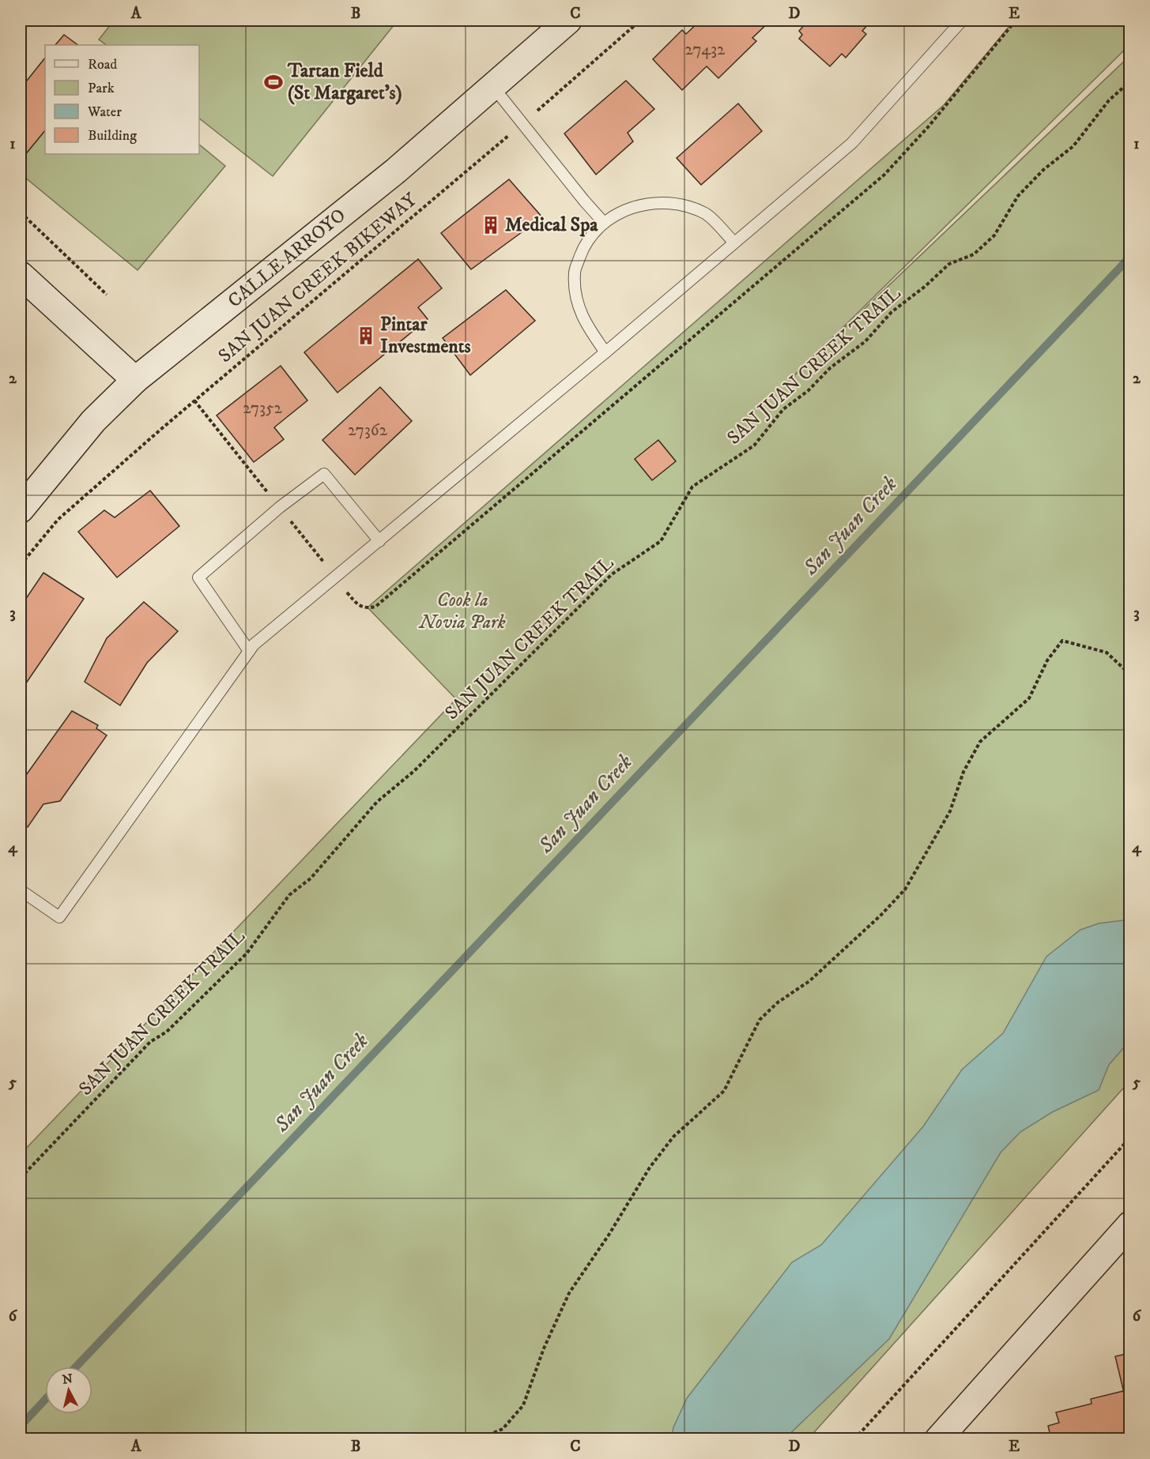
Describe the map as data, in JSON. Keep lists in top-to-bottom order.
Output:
{
  "streets": {
    "main road": ["CALLE ARROYO"],
    "path": ["SAN JUAN CREEK BIKEWAY", "SAN JUAN CREEK TRAIL"]
  },
  "water": ["San Juan Creek"],
  "parks": ["Cook la Novia Park"],
  "places": {
    "sports": ["Tartan Field (St Margaret's)"],
    "building": ["Medical Spa", "Pintar Investments"]
  },
  "house_numbers": ["27432", "27352", "27362"],
  "legend": [
    "Road",
    "Park",
    "Water",
    "Building"
  ],
  "north": "top",
  "grid": {
    "columns": [
      "A",
      "B",
      "C",
      "D",
      "E"
    ],
    "rows": [
      "1",
      "2",
      "3",
      "4",
      "5",
      "6"
    ]
  }
}
